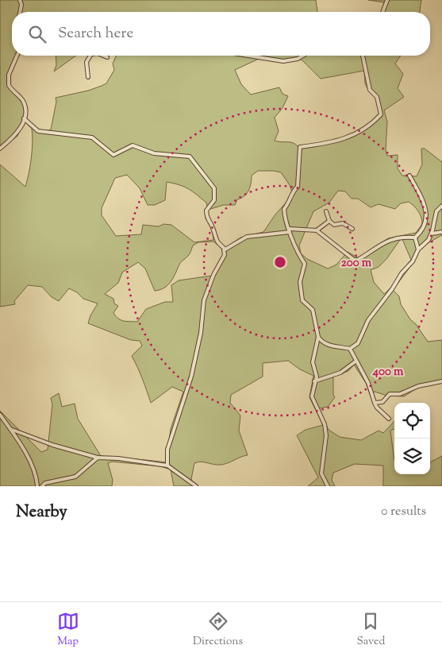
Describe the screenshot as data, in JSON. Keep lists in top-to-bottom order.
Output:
{
  "page": {
    "search": "Search here",
    "heading": ["Nearby", "0 results"],
    "nav": ["Map", "Directions", "Saved"]
  },
  "rings": ["200 m", "400 m"]
}
